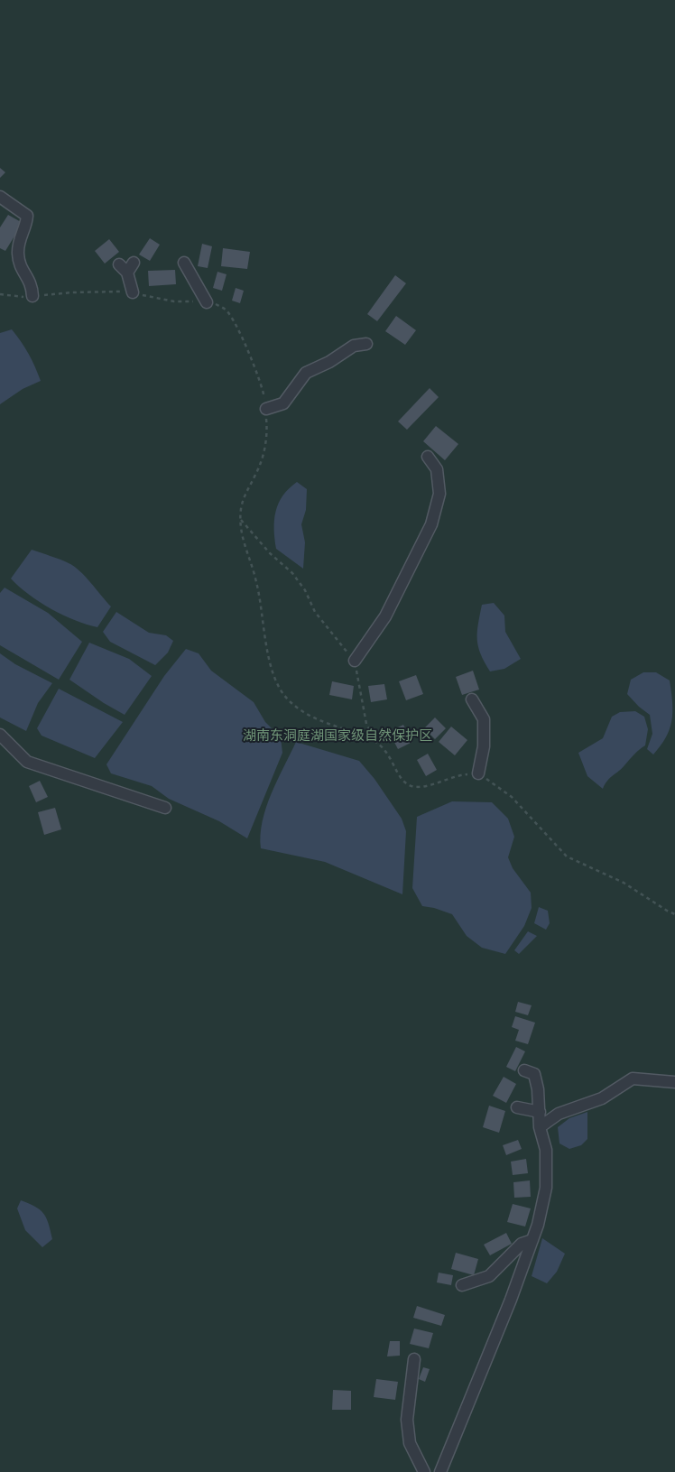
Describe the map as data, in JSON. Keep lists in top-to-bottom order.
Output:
{
  "parks": ["湖南东洞庭湖国家级自然保护区"]
}
